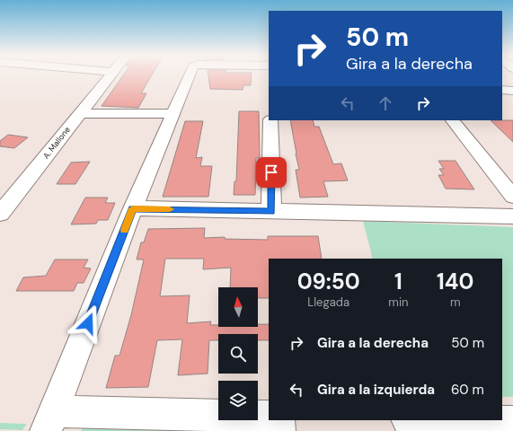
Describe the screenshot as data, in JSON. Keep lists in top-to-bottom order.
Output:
{
  "streets": {
    "street": ["A. Mallone"]
  },
  "north": "top",
  "page": {
    "turn": ["50 m", "Gira a la derecha"],
    "eta": [
      "09:50",
      "Llegada",
      "1",
      "min",
      "140",
      "m"
    ],
    "list": [
      {
        "name": "Gira a la derecha",
        "value": "50 m"
      },
      {
        "name": "Gira a la izquierda",
        "value": "60 m"
      }
    ]
  }
}
